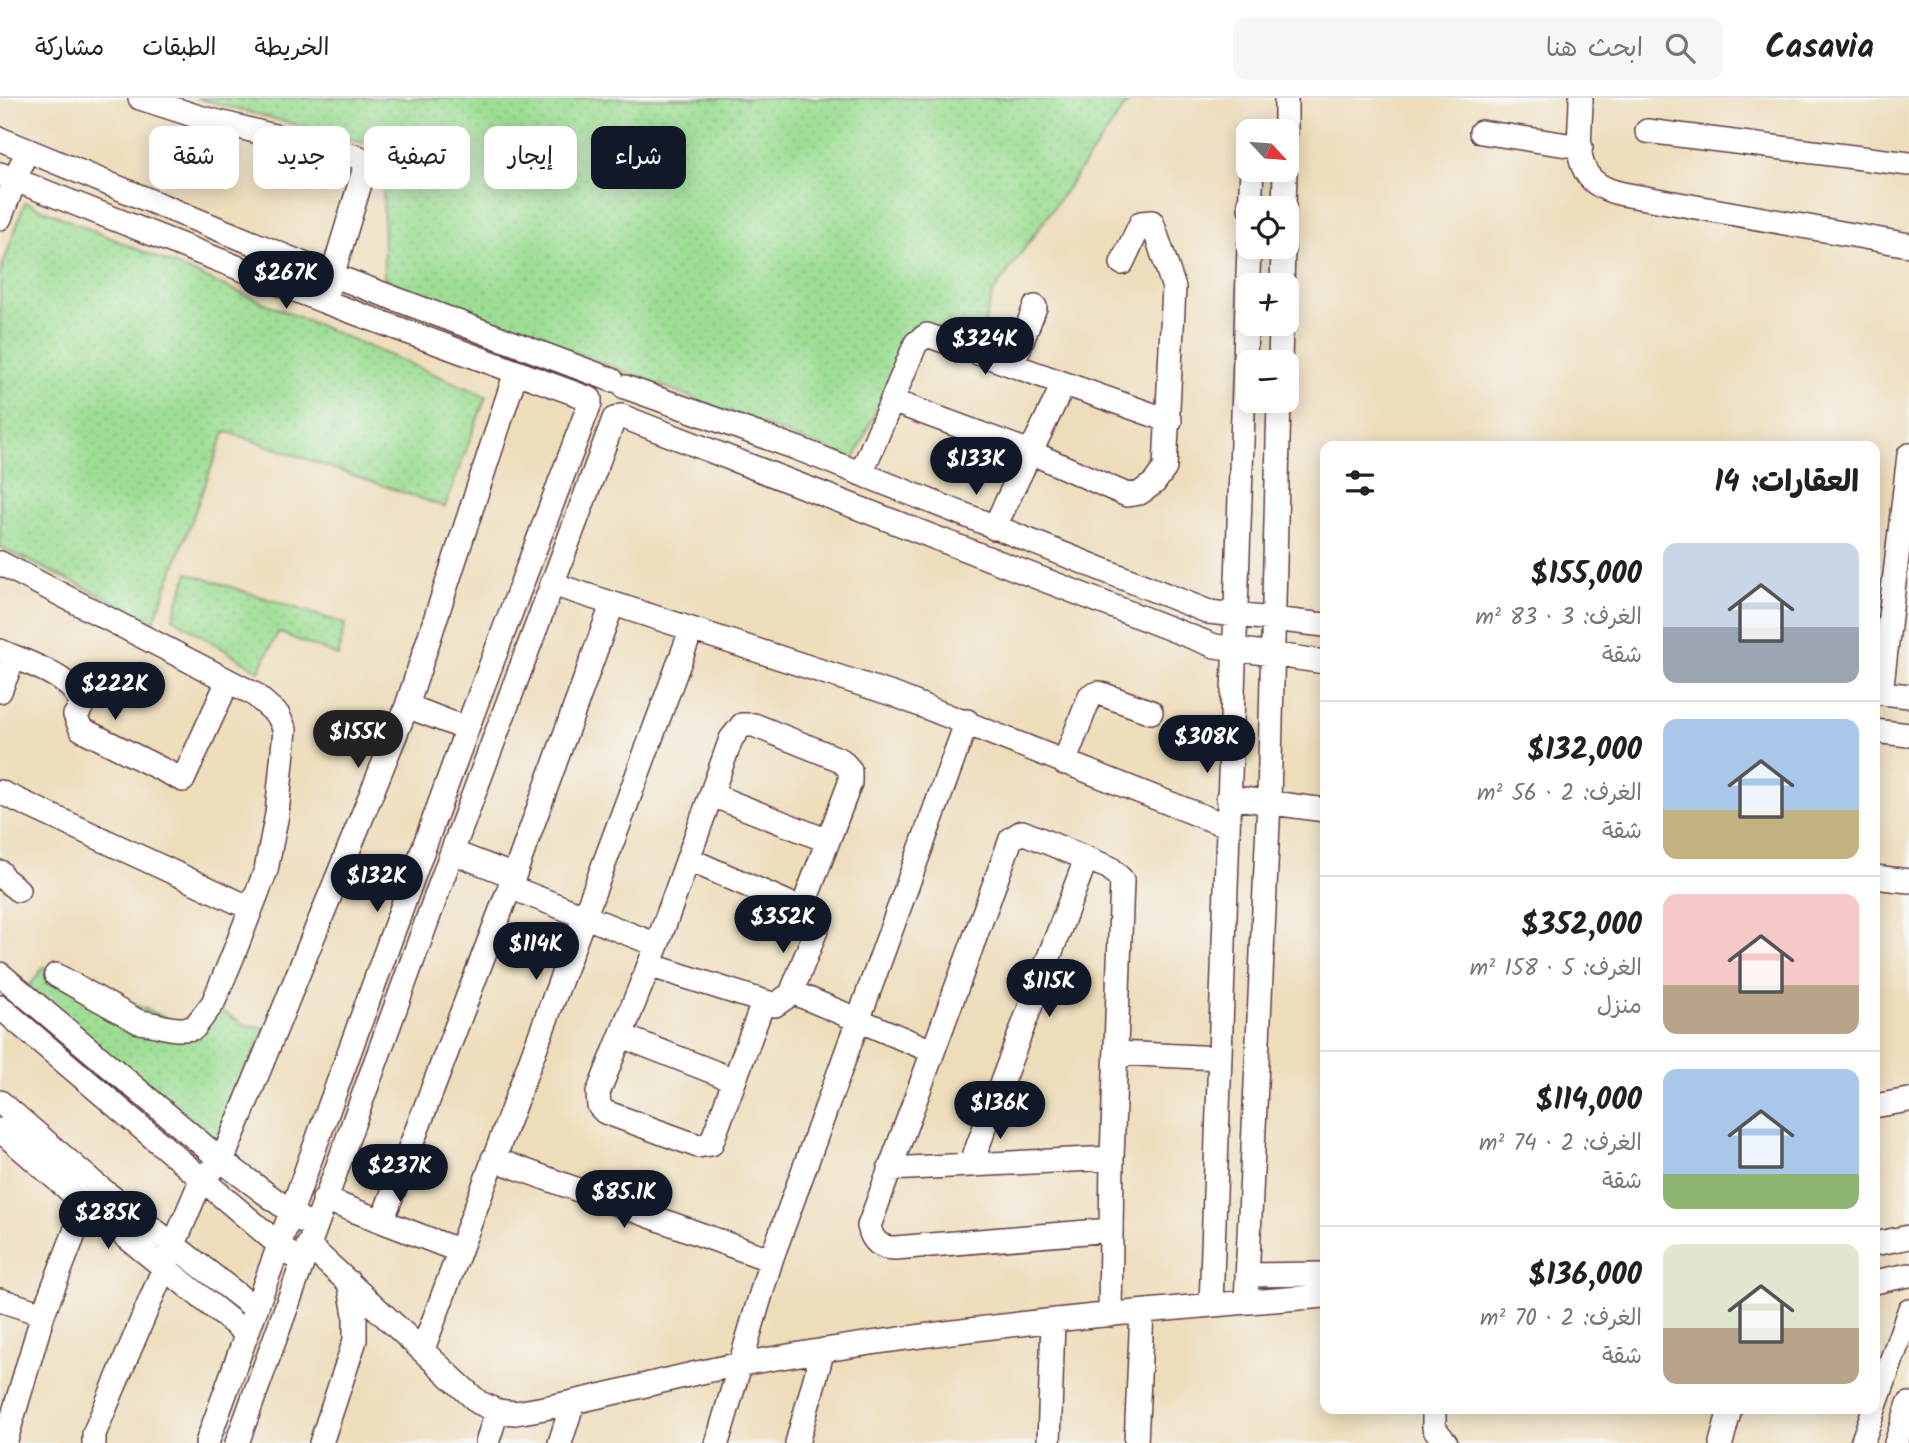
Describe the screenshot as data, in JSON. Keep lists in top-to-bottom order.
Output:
{
  "north": "bottom right",
  "page": {
    "header": "Casavia",
    "search": "ابحث هنا",
    "nav": ["الخريطة", "الطبقات", "مشاركة"],
    "map_buttons": ["+", "−"],
    "chip": [
      "شراء",
      "إيجار",
      "تصفية",
      "جديد",
      "شقة"
    ],
    "price": [
      "$267K",
      "$324K",
      "$133K",
      "$222K",
      "$155K",
      "$308K",
      "$132K",
      "$352K",
      "$114K",
      "$115K",
      "$136K",
      "$237K",
      "$85.1K",
      "$285K"
    ],
    "heading": "العقارات: 14",
    "list": [
      {
        "name": "$155,000",
        "note": "الغرف: 3 · 83 m² · شقة"
      },
      {
        "name": "$132,000",
        "note": "الغرف: 2 · 56 m² · شقة"
      },
      {
        "name": "$352,000",
        "note": "الغرف: 5 · 158 m² · منزل"
      },
      {
        "name": "$114,000",
        "note": "الغرف: 2 · 74 m² · شقة"
      },
      {
        "name": "$136,000",
        "note": "الغرف: 2 · 70 m² · شقة"
      }
    ]
  }
}
